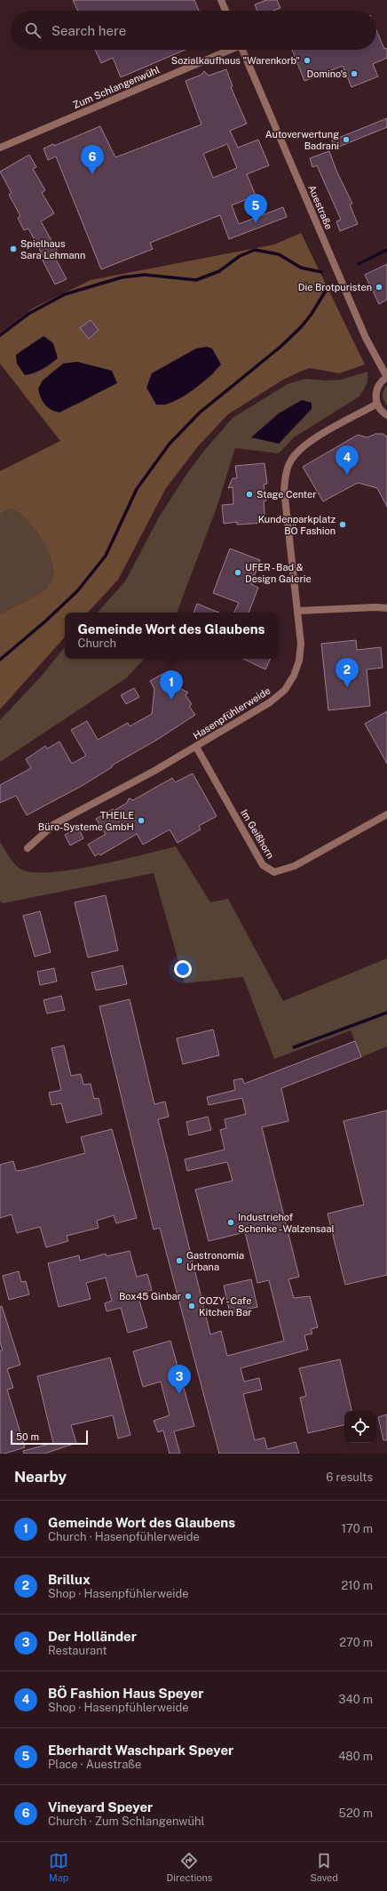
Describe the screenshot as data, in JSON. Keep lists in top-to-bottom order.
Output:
{
  "streets": {
    "street": [
      "Zum Schlangenwühl",
      "Auestraße",
      "Hasenpfühlerweide",
      "Im Geißhorn"
    ]
  },
  "crossings": [
    ["Auestraße", "Hasenpfühlerweide"],
    ["Hasenpfühlerweide", "Im Geißhorn"]
  ],
  "places": [
    "Sozialkaufhaus \"Warenkorb\"",
    "Domino's",
    "Autoverwertung Badrani",
    "Spielhaus Sara Lehmann",
    "Die Brotpuristen",
    "Stage Center",
    "Kundenparkplatz BÖ Fashion",
    "UFER - Bad & Design Galerie",
    "THEILE Büro-Systeme GmbH",
    "Industriehof Schenke - Walzensaal",
    "Gastronomia Urbana",
    "Box45 Ginbar",
    "COZY - Cafe Kitchen Bar"
  ],
  "scale_bar": "50 m",
  "page": {
    "search": "Search here",
    "pins": [
      "6",
      "5",
      "4",
      "2",
      "1",
      "3"
    ],
    "popup": ["Gemeinde Wort des Glaubens", "Church"],
    "scale": "50 m",
    "heading": ["Nearby", "6 results"],
    "list": [
      {
        "mark": "1",
        "name": "Gemeinde Wort des Glaubens",
        "note": "Church · Hasenpfühlerweide",
        "value": "170 m"
      },
      {
        "mark": "2",
        "name": "Brillux",
        "note": "Shop · Hasenpfühlerweide",
        "value": "210 m"
      },
      {
        "mark": "3",
        "name": "Der Holländer",
        "note": "Restaurant",
        "value": "270 m"
      },
      {
        "mark": "4",
        "name": "BÖ Fashion Haus Speyer",
        "note": "Shop · Hasenpfühlerweide",
        "value": "340 m"
      },
      {
        "mark": "5",
        "name": "Eberhardt Waschpark Speyer",
        "note": "Place · Auestraße",
        "value": "480 m"
      },
      {
        "mark": "6",
        "name": "Vineyard Speyer",
        "note": "Church · Zum Schlangenwühl",
        "value": "520 m"
      }
    ],
    "nav": ["Map", "Directions", "Saved"]
  }
}
